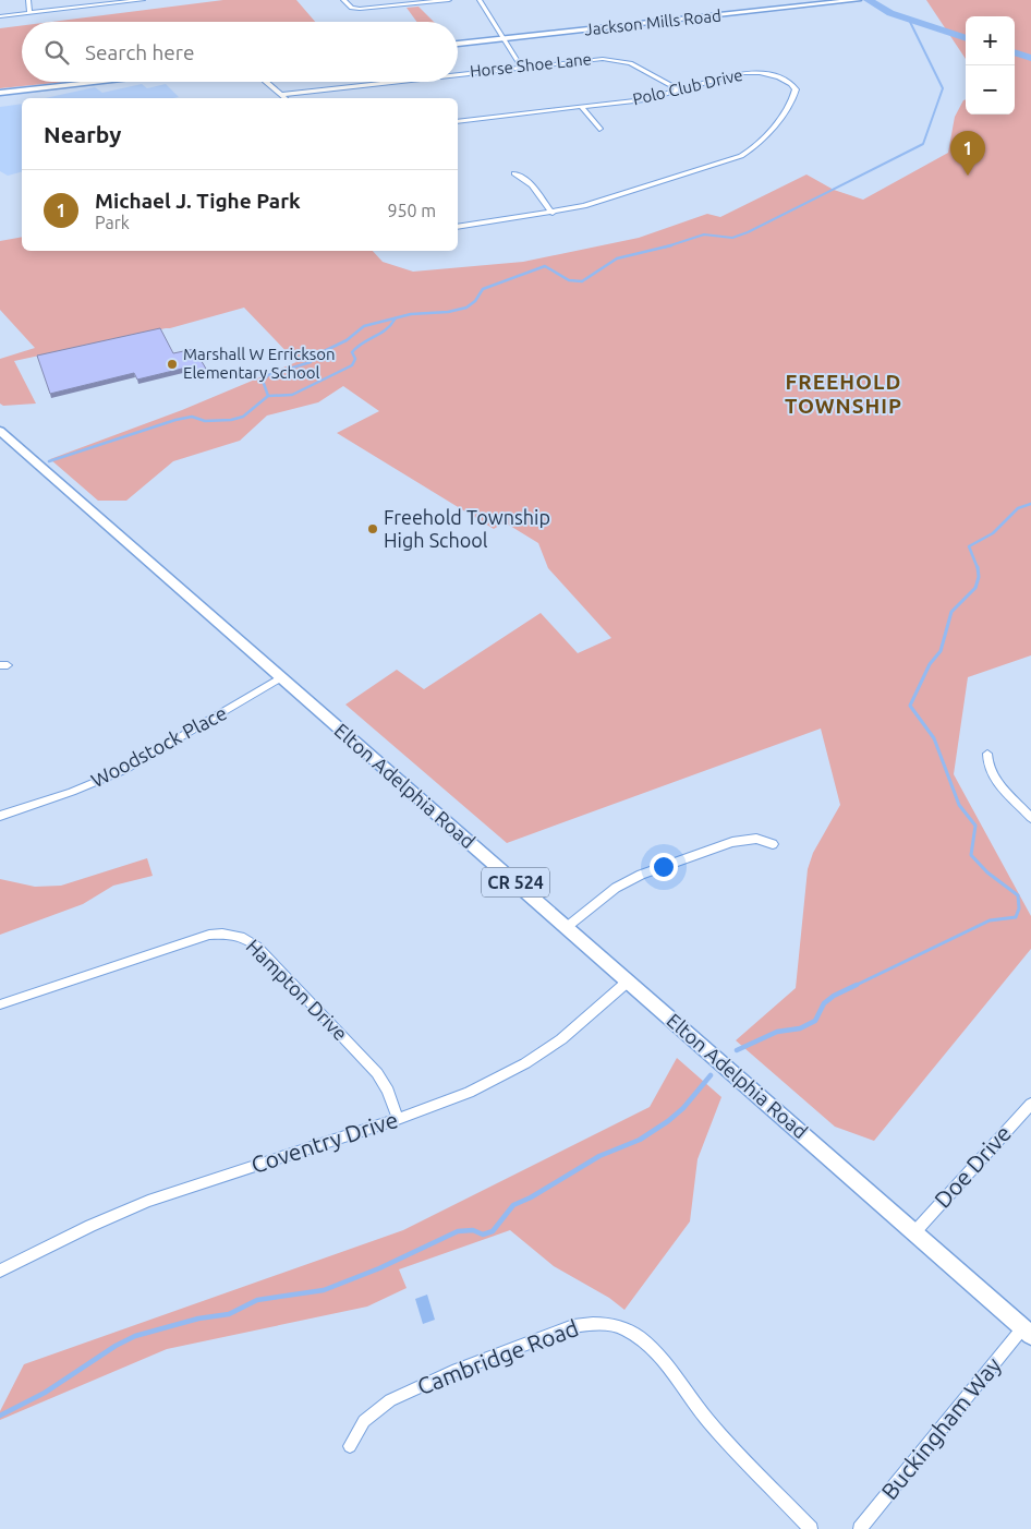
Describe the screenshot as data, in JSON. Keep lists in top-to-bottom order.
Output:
{
  "streets": {
    "main road": ["Jackson Mills Road", "Elton Adelphia Road", "CR 524"],
    "street": [
      "Horse Shoe Lane",
      "Polo Club Drive",
      "Woodstock Place",
      "Hampton Drive",
      "Coventry Drive",
      "Doe Drive",
      "Cambridge Road",
      "Buckingham Way"
    ]
  },
  "crossings": [
    ["Horse Shoe Lane", "Polo Club Drive"],
    ["Woodstock Place", "Elton Adelphia Road"],
    ["Elton Adelphia Road", "Coventry Drive"],
    ["Elton Adelphia Road", "Doe Drive"],
    ["Elton Adelphia Road", "Buckingham Way"],
    ["Hampton Drive", "Coventry Drive"]
  ],
  "districts": ["FREEHOLD TOWNSHIP"],
  "places": ["Marshall W Errickson Elementary School", "Freehold Township High School"],
  "page": {
    "map_buttons": ["+", "−"],
    "search": "Search here",
    "heading": "Nearby",
    "pins": "1",
    "list": [
      {
        "mark": "1",
        "name": "Michael J. Tighe Park",
        "note": "Park",
        "value": "950 m"
      }
    ]
  }
}
